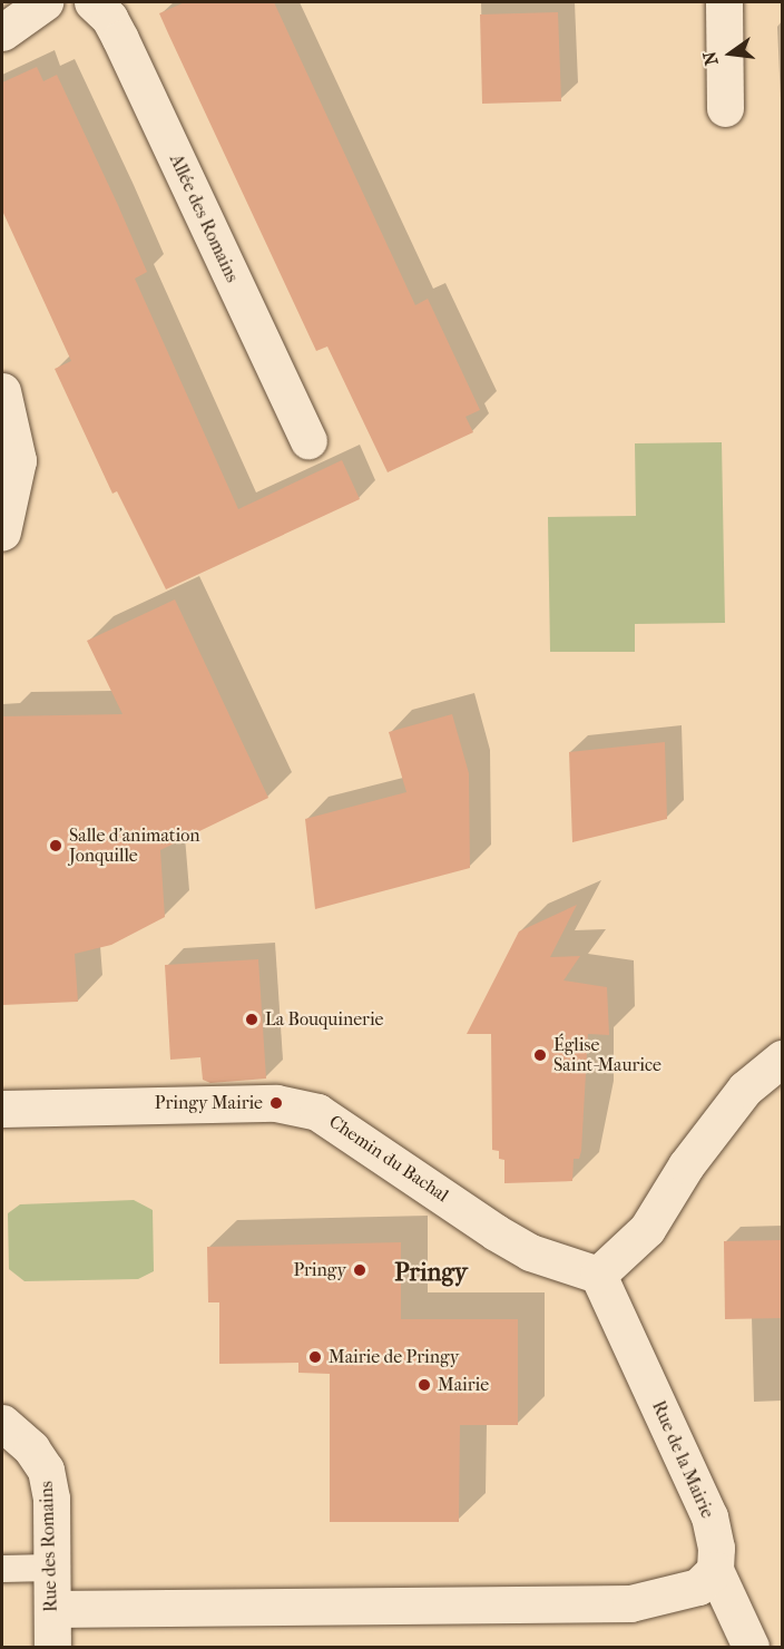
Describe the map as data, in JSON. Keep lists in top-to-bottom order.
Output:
{
  "streets": {
    "street": [
      "Allée des Romains",
      "Chemin du Bachal",
      "Rue de la Mairie",
      "Rue des Romains"
    ]
  },
  "crossings": [
    ["Chemin du Bachal", "Rue de la Mairie"]
  ],
  "districts": ["Pringy"],
  "places": [
    "Salle d'animation Jonquille",
    "La Bouquinerie",
    "Église Saint-Maurice",
    "Pringy Mairie",
    "Pringy",
    "Mairie de Pringy",
    "Mairie"
  ],
  "north": "left"
}
